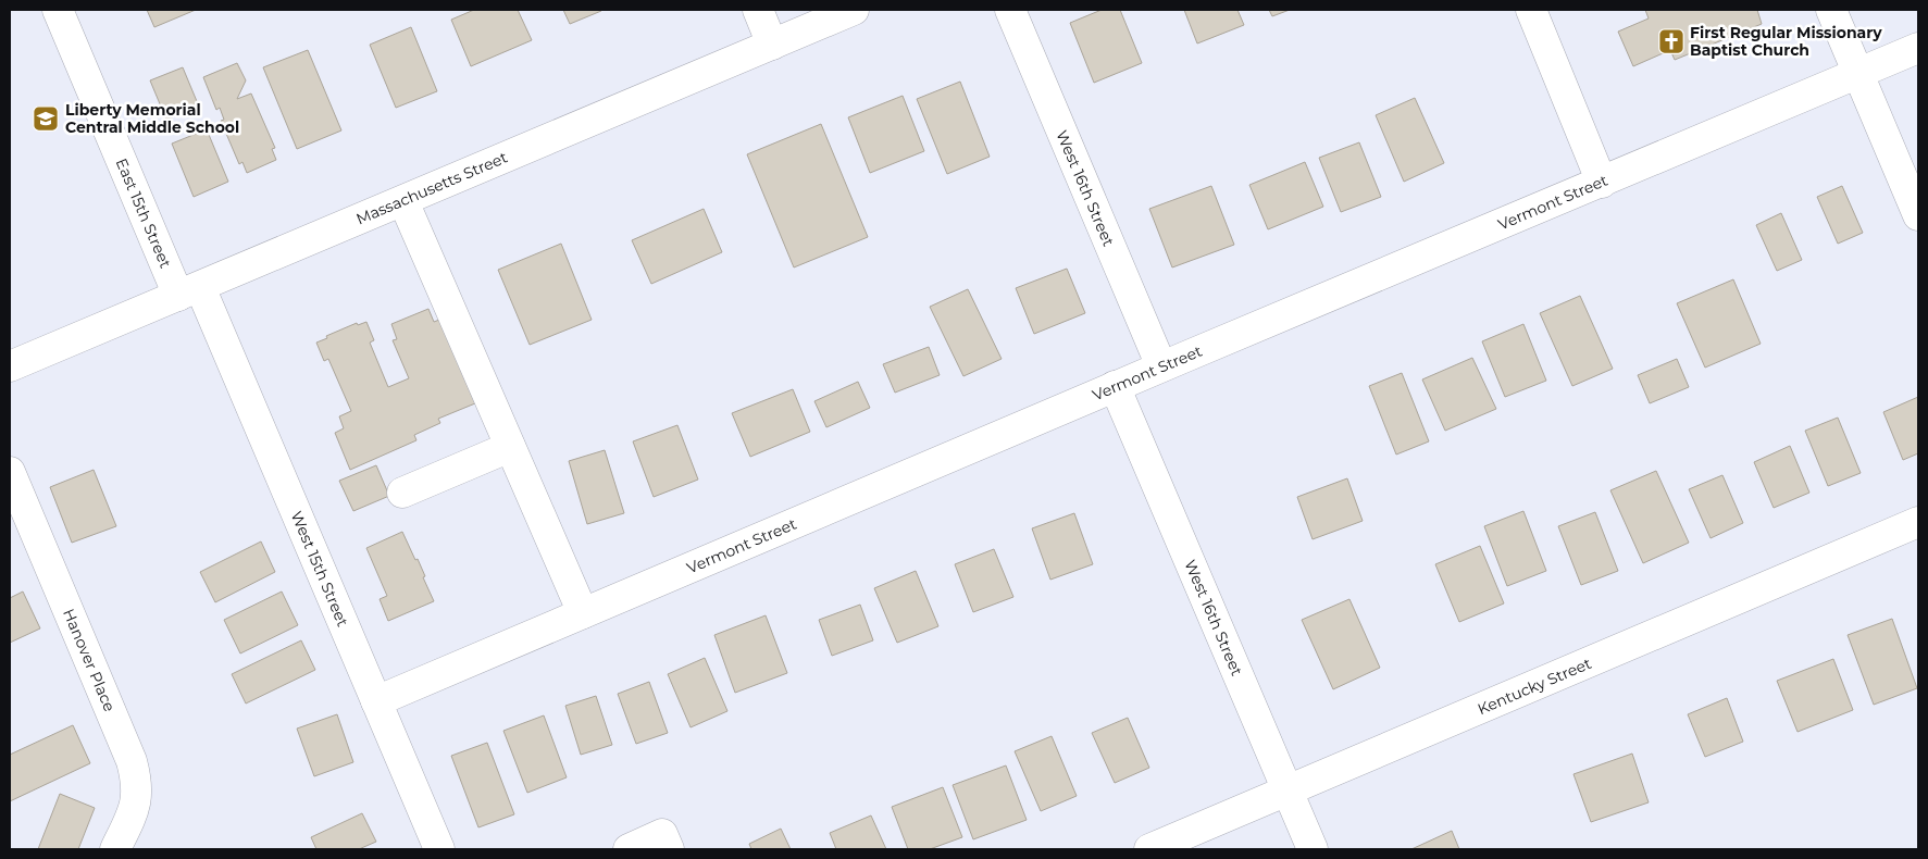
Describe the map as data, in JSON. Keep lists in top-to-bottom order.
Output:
{
  "streets": {
    "street": [
      "Massachusetts Street",
      "West 16th Street",
      "Vermont Street",
      "East 15th Street",
      "West 15th Street",
      "Hanover Place",
      "Kentucky Street"
    ]
  },
  "crossings": [
    ["Massachusetts Street", "East 15th Street"],
    ["Massachusetts Street", "West 15th Street"],
    ["West 16th Street", "Vermont Street"],
    ["West 16th Street", "Kentucky Street"],
    ["Vermont Street", "West 15th Street"],
    ["East 15th Street", "West 15th Street"]
  ],
  "places": {
    "church": ["First Regular Missionary Baptist Church"],
    "school or university": ["Liberty Memorial Central Middle School"]
  }
}
